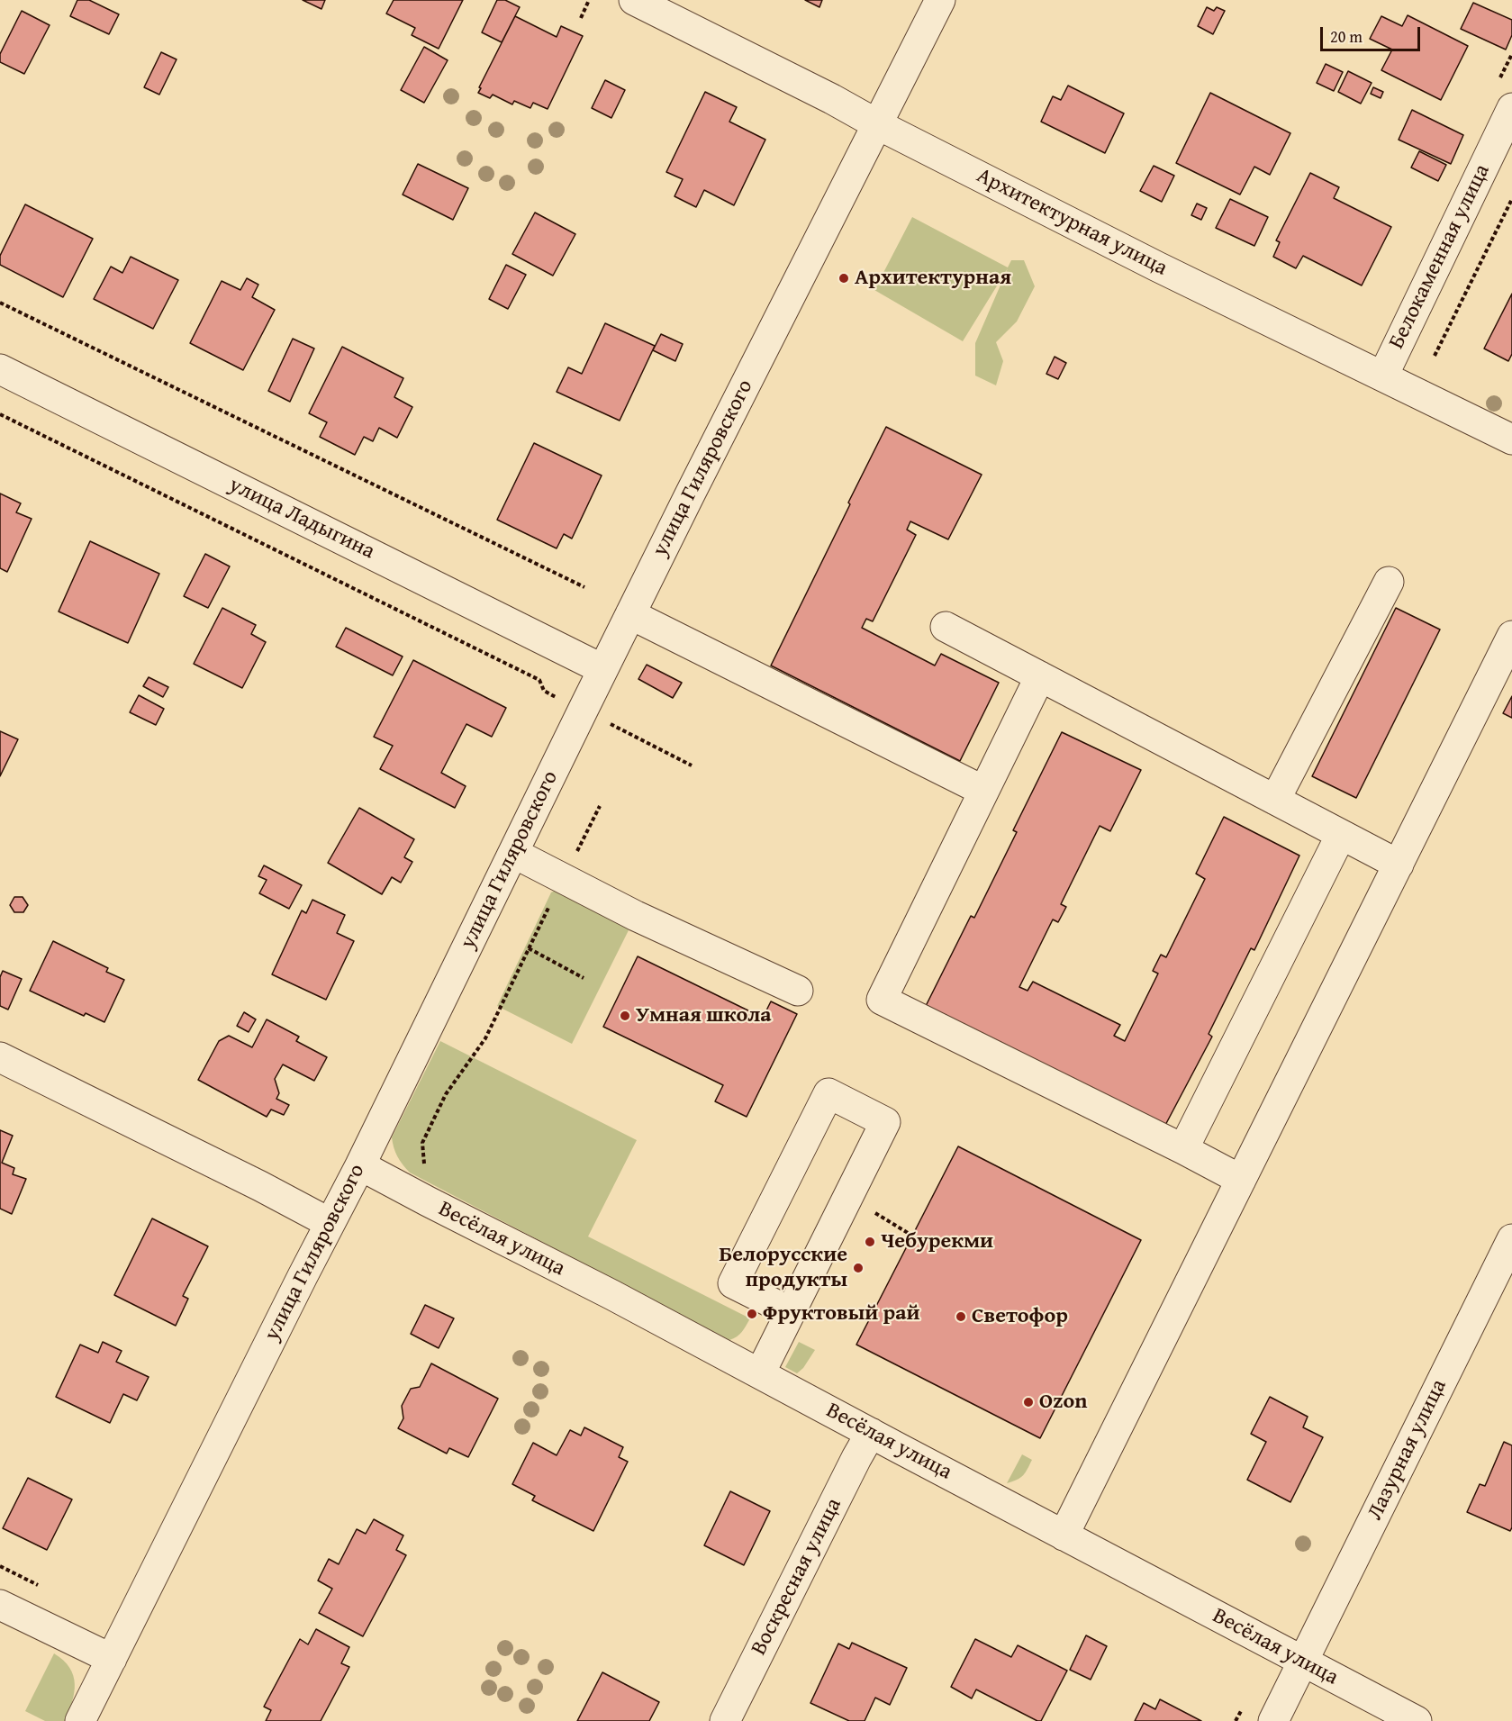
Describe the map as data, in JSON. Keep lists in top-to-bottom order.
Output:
{
  "streets": {
    "street": [
      "Архитектурная улица",
      "Белокаменная улица",
      "улица Гиляровского",
      "улица Ладыгина",
      "Весёлая улица",
      "Лазурная улица",
      "Воскресная улица"
    ]
  },
  "crossings": [
    ["Архитектурная улица", "Белокаменная улица"],
    ["Архитектурная улица", "улица Гиляровского"],
    ["улица Гиляровского", "улица Ладыгина"],
    ["улица Гиляровского", "Весёлая улица"],
    ["Весёлая улица", "Лазурная улица"],
    ["Весёлая улица", "Воскресная улица"]
  ],
  "places": [
    "Архитектурная",
    "Умная школа",
    "Чебурекми",
    "Белорусские продукты",
    "Фруктовый рай",
    "Светофор",
    "Ozon"
  ],
  "scale_bar": "20 m"
}
